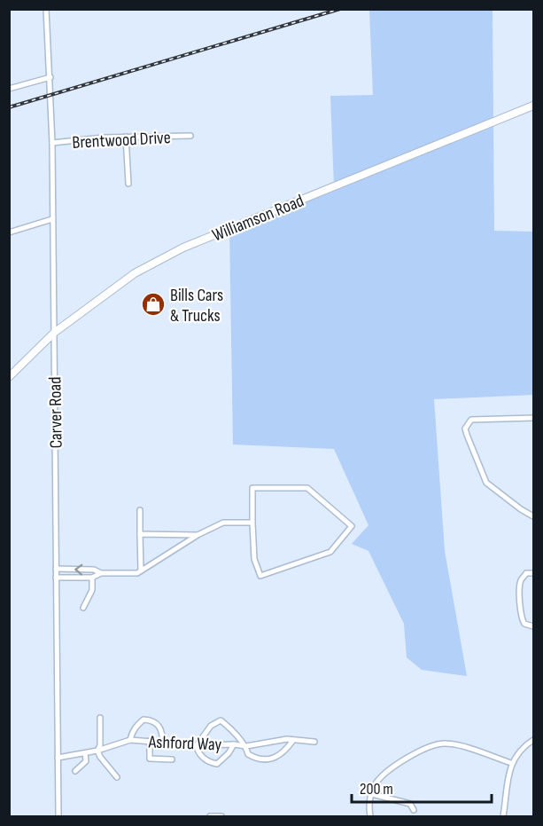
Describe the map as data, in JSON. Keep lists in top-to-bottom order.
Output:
{
  "streets": {
    "main road": ["Williamson Road"],
    "street": ["Brentwood Drive", "Carver Road", "Ashford Way"]
  },
  "crossings": [
    ["Brentwood Drive", "Carver Road"],
    ["Williamson Road", "Carver Road"],
    ["Carver Road", "Ashford Way"]
  ],
  "places": {
    "shop": ["Bills Cars & Trucks"]
  },
  "scale_bar": "200 m"
}
